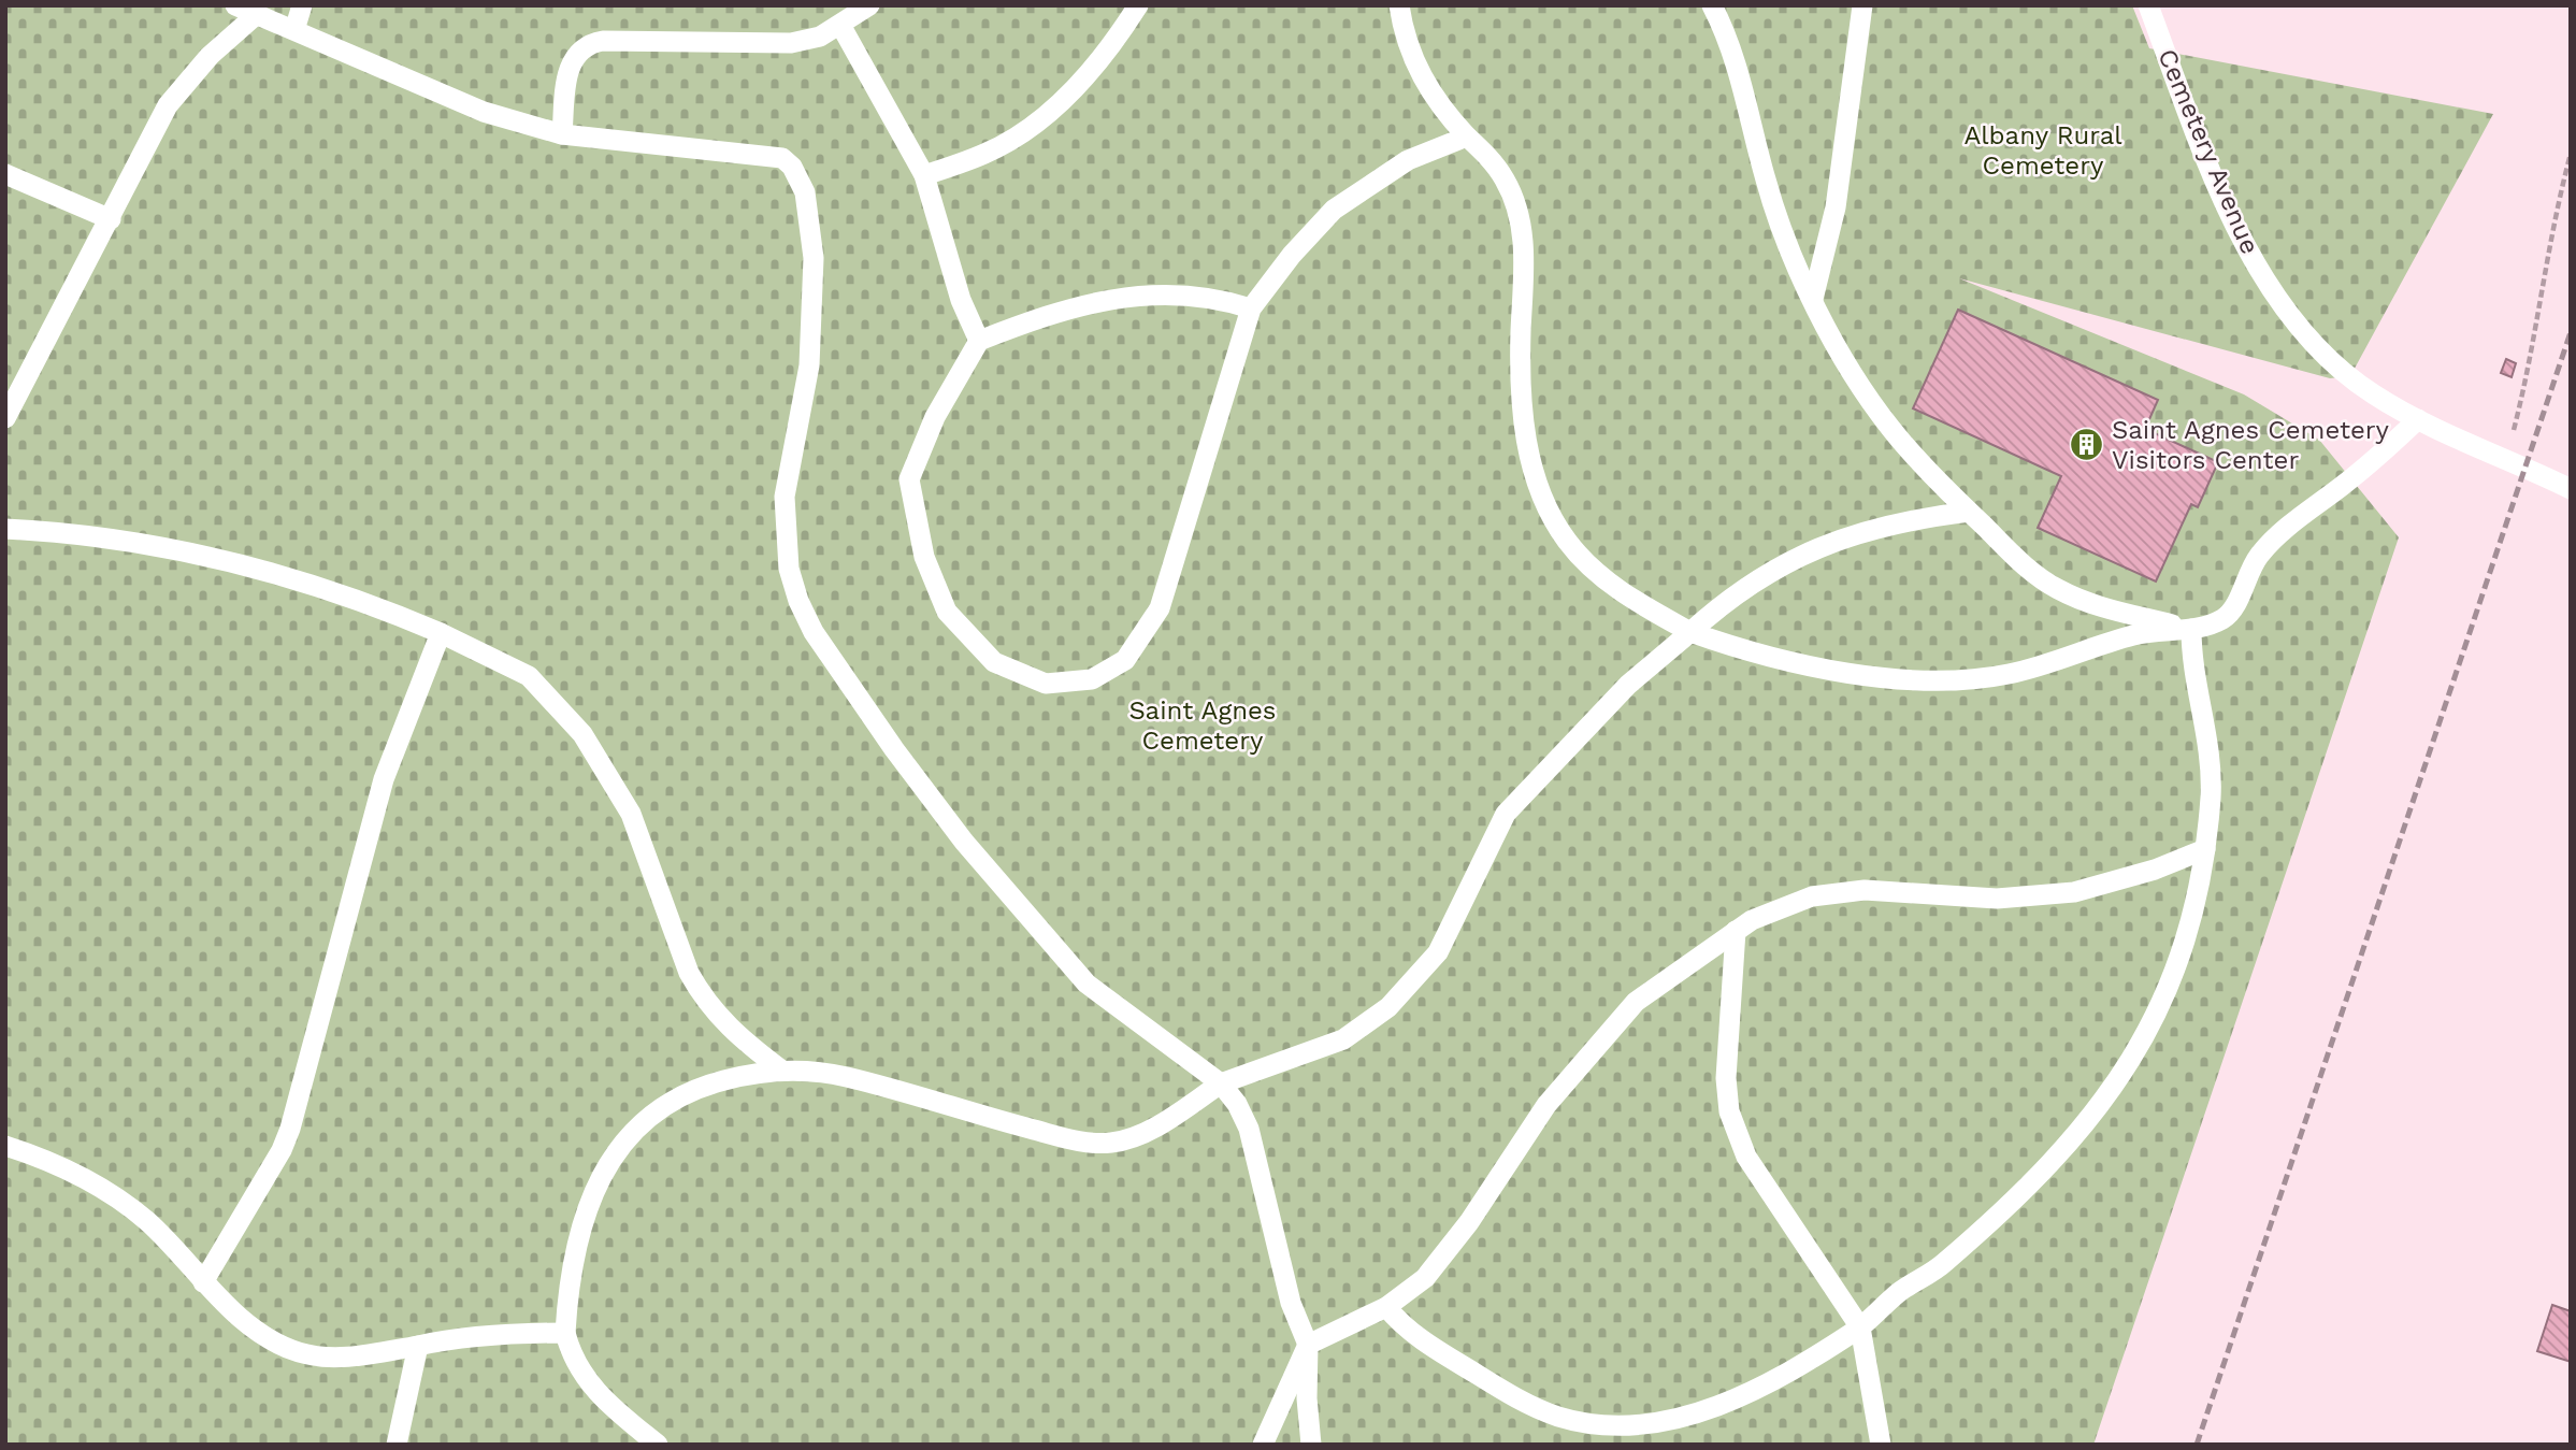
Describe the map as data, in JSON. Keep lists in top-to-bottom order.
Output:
{
  "streets": {
    "lane": ["Cemetery Avenue"]
  },
  "parks": ["Albany Rural Cemetery", "Saint Agnes Cemetery"],
  "places": {
    "building": ["Saint Agnes Cemetery Visitors Center"]
  }
}
